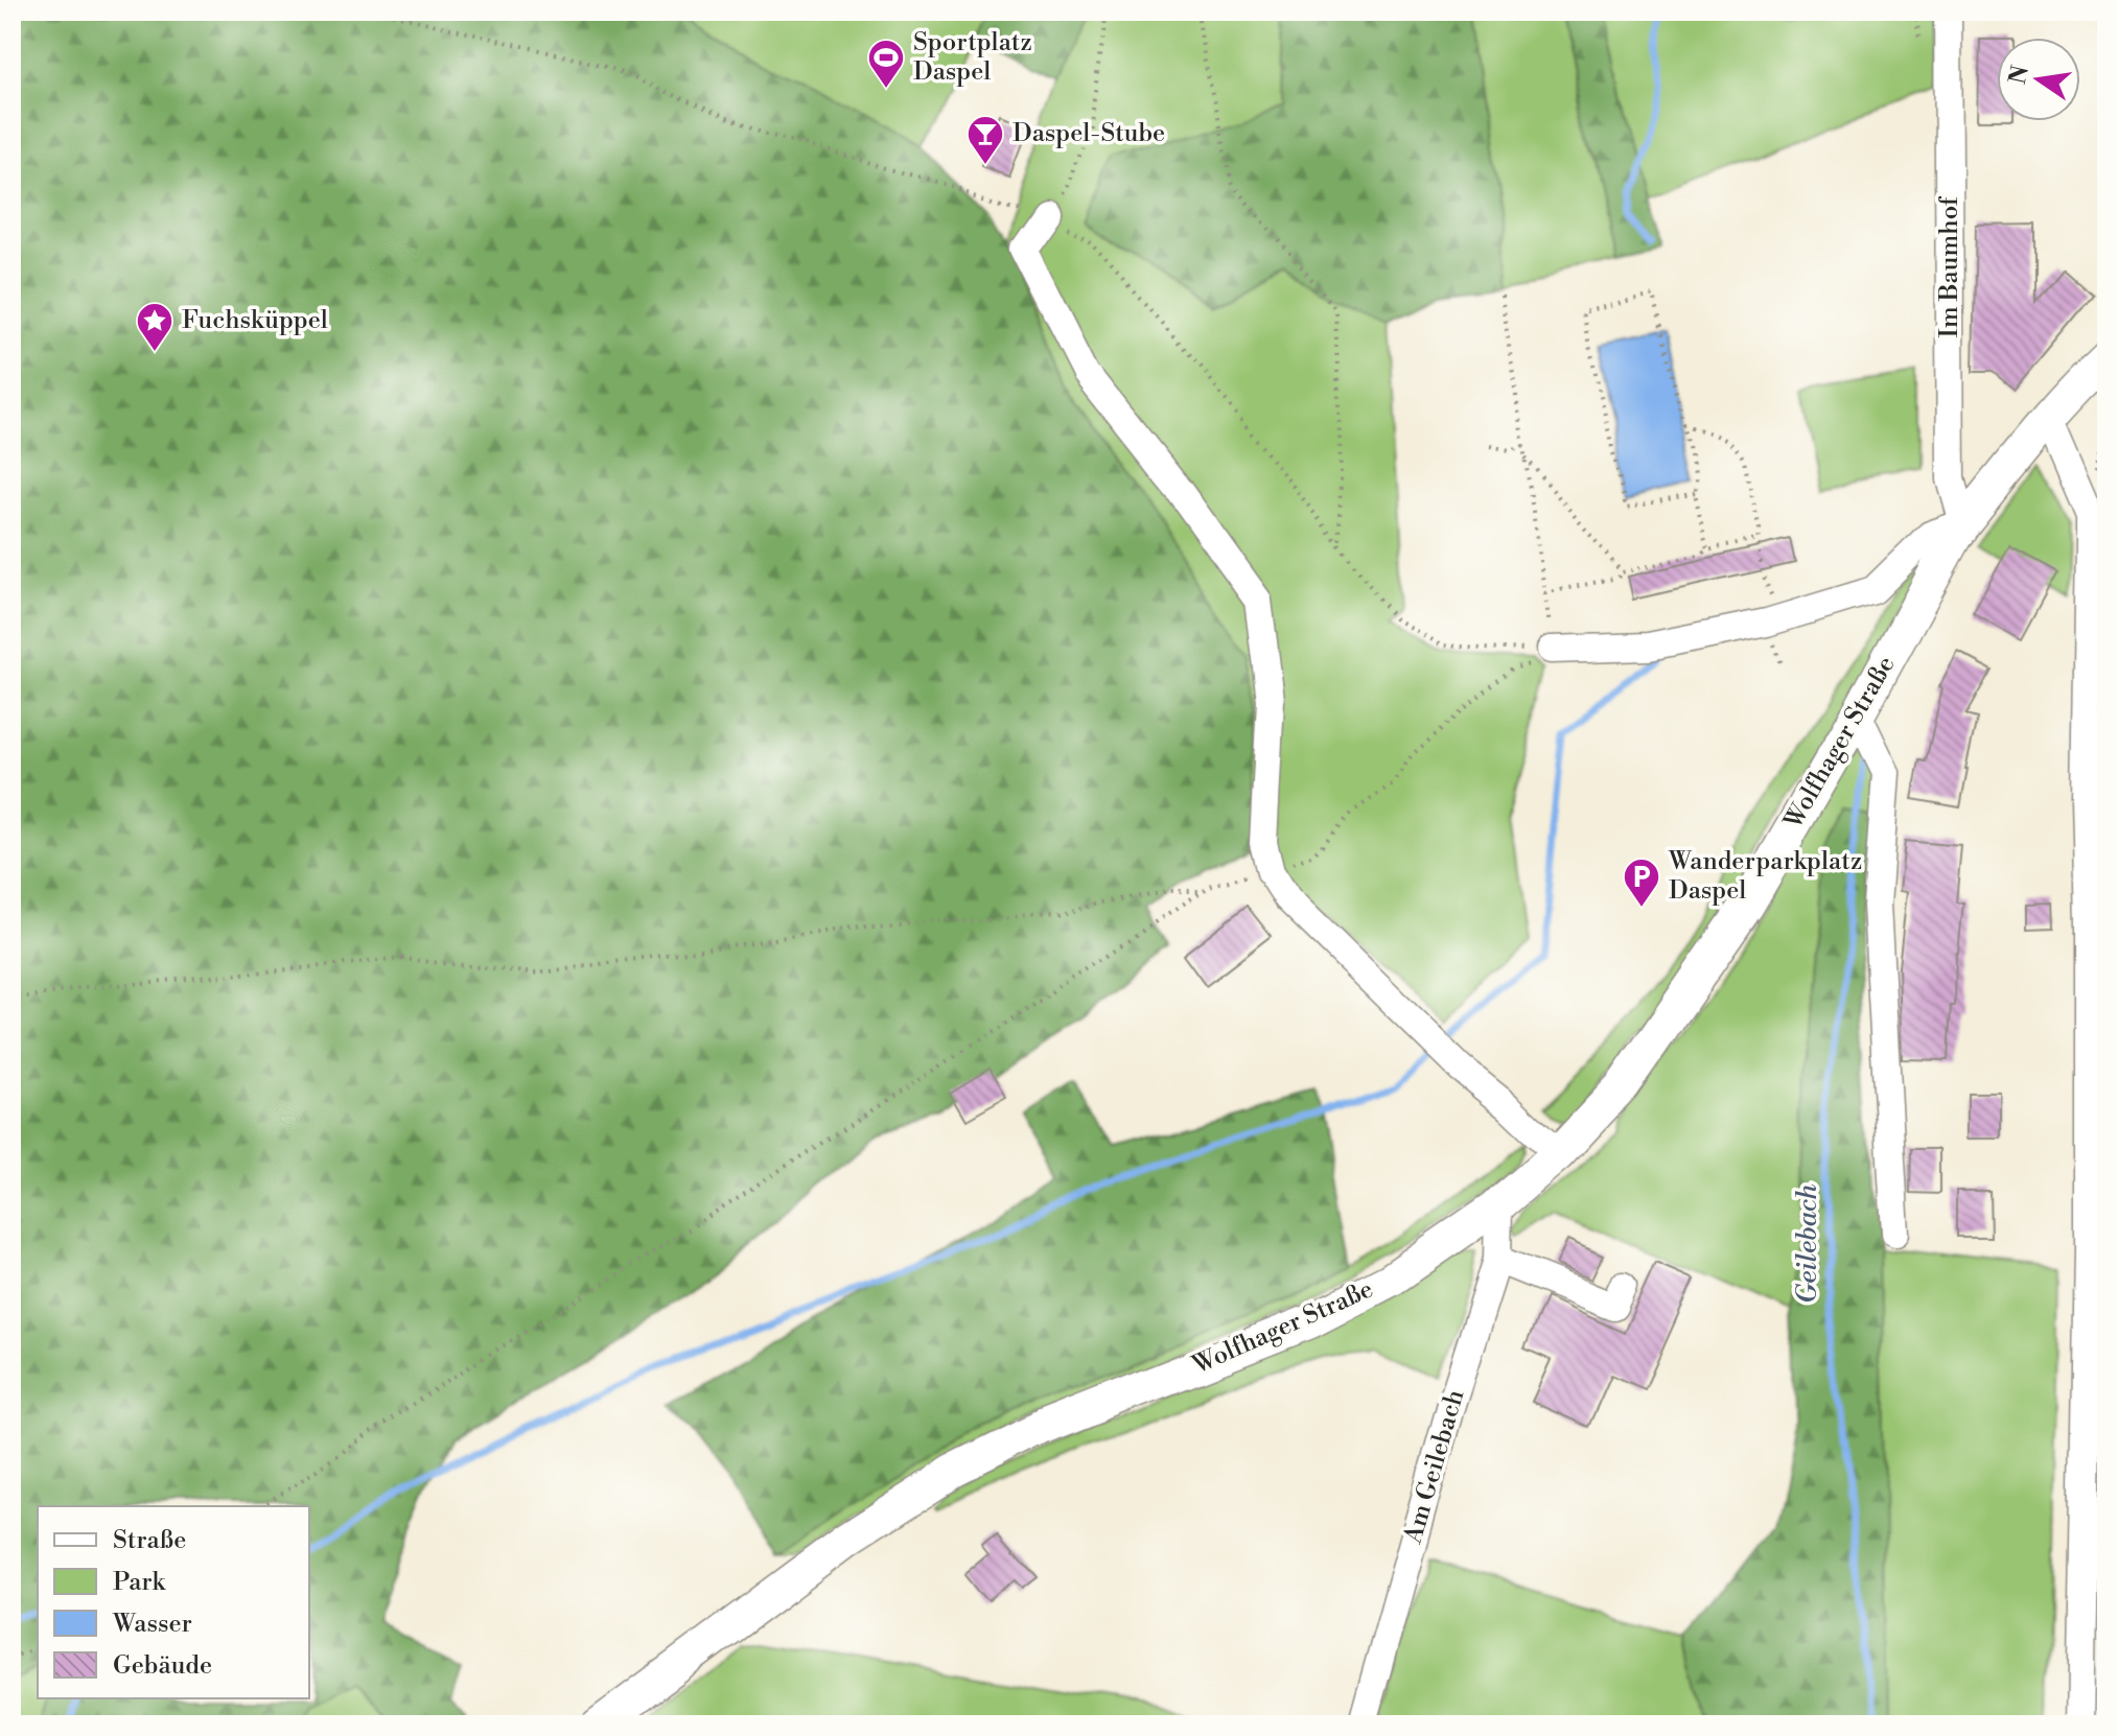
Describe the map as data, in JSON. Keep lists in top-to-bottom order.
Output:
{
  "streets": {
    "main road": ["Wolfhager Straße"],
    "street": ["Im Baumhof", "Am Geilebach"]
  },
  "crossings": [
    ["Im Baumhof", "Wolfhager Straße"],
    ["Wolfhager Straße", "Am Geilebach"]
  ],
  "water": ["Geilebach"],
  "places": {
    "sports": ["Sportplatz Daspel"],
    "bar": ["Daspel-Stube"],
    "place": ["Fuchsküppel"],
    "parking": ["Wanderparkplatz Daspel"]
  },
  "legend": [
    "Straße",
    "Park",
    "Wasser",
    "Gebäude"
  ],
  "north": "left"
}
